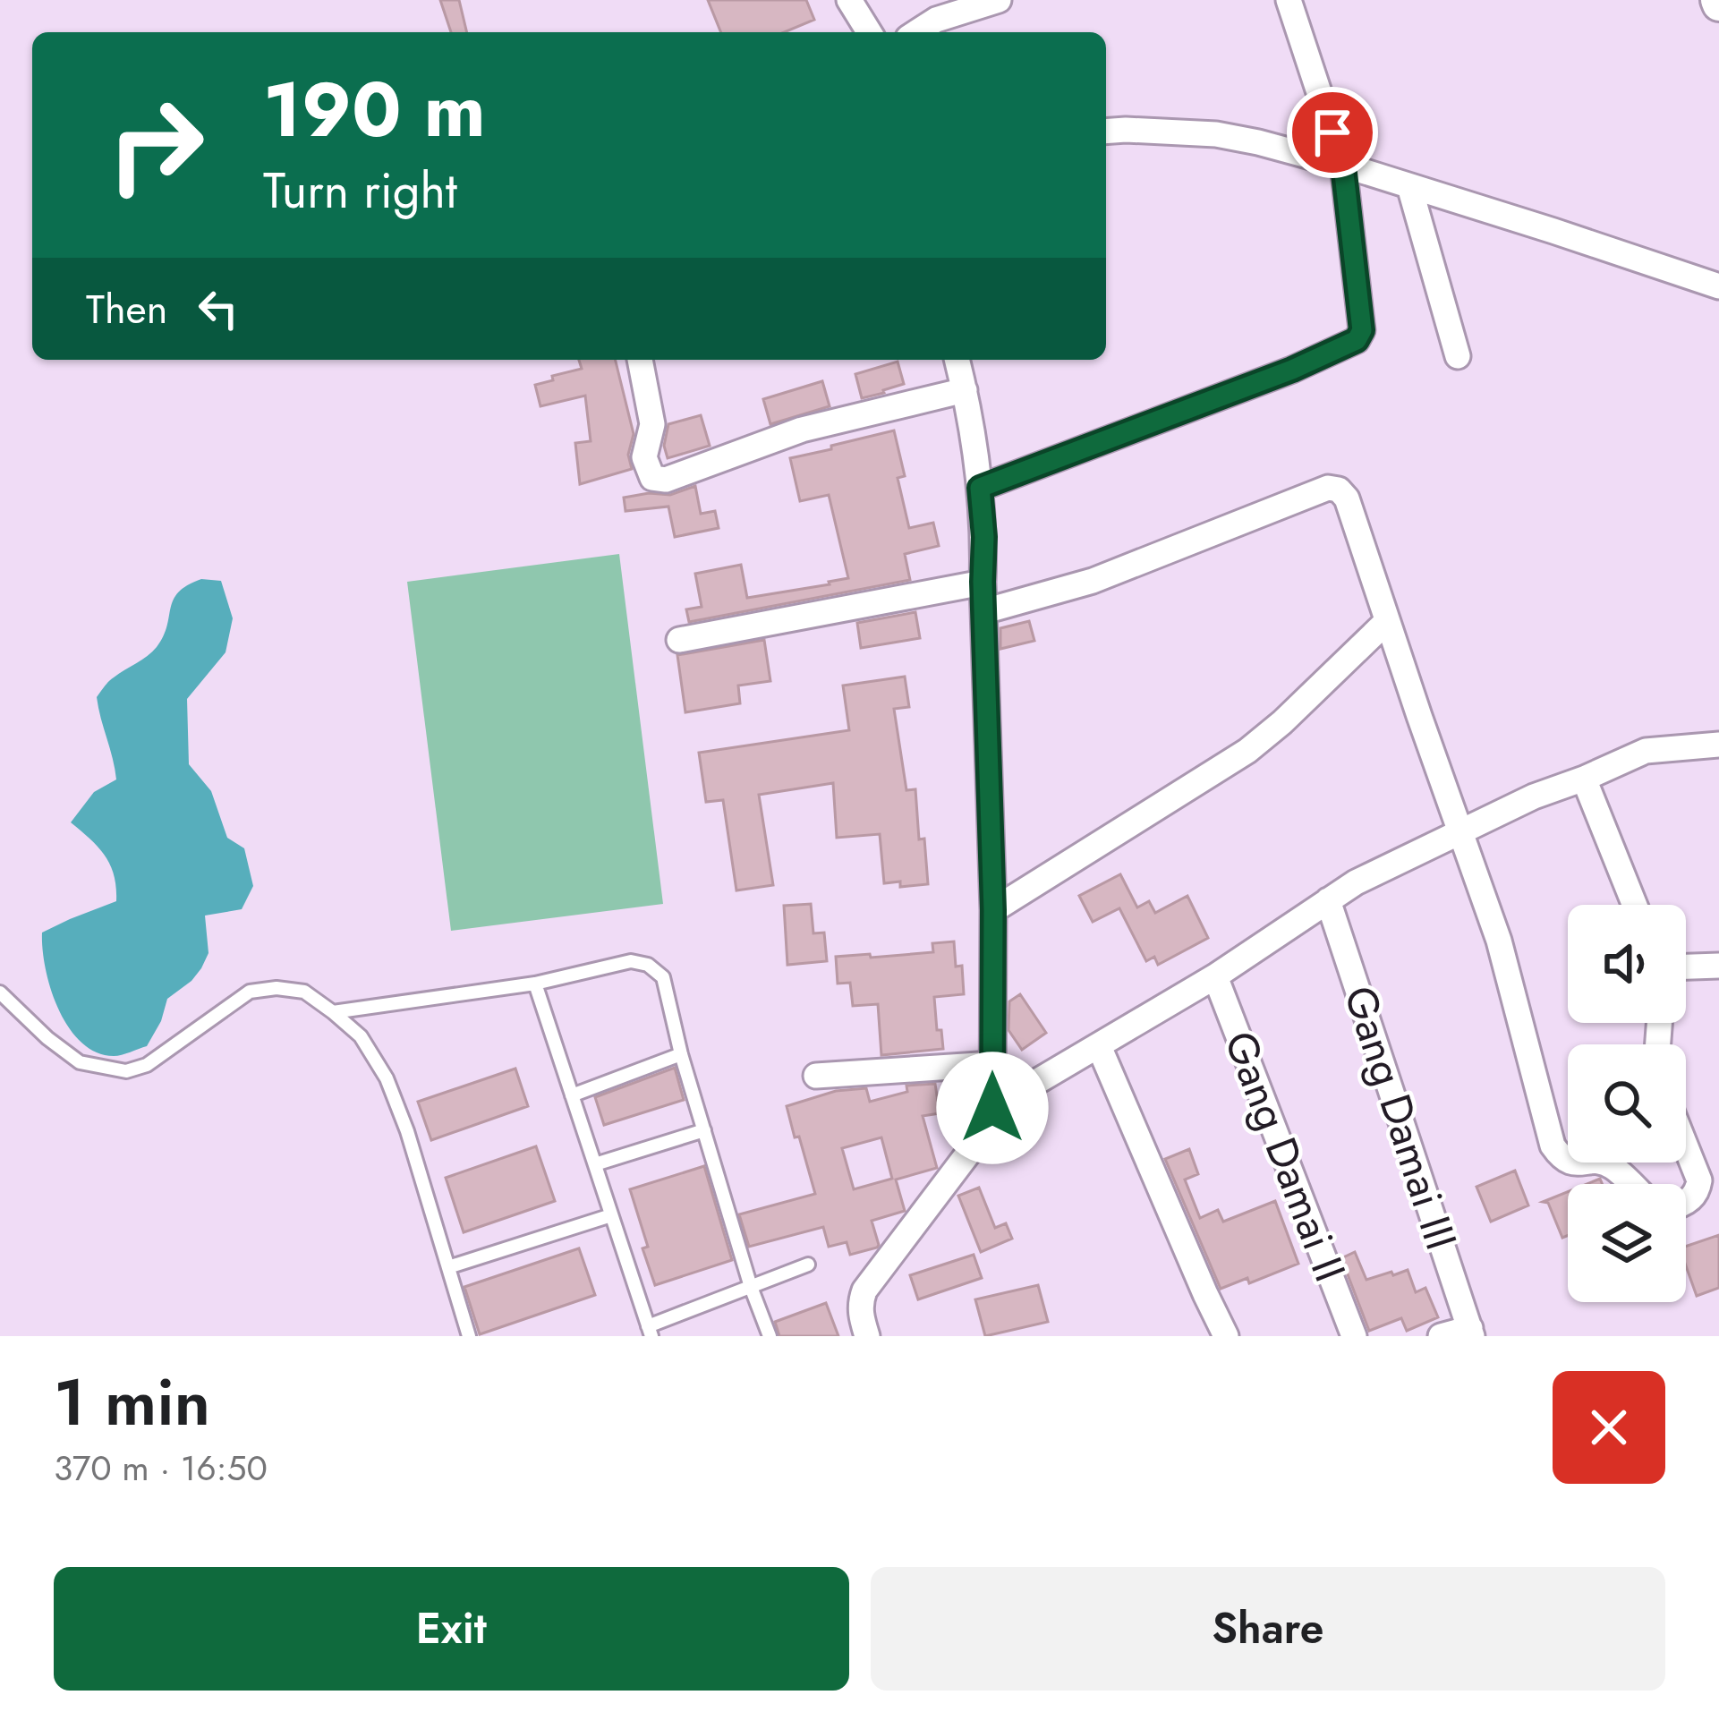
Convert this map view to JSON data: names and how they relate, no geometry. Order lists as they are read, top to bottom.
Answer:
{
  "streets": {
    "street": ["Gang Damai III", "Gang Damai II"]
  },
  "page": {
    "turn": ["190 m", "Turn right"],
    "then": "Then",
    "heading": ["1 min", "370 m · 16:50"],
    "buttons": ["Exit", "Share"]
  }
}
